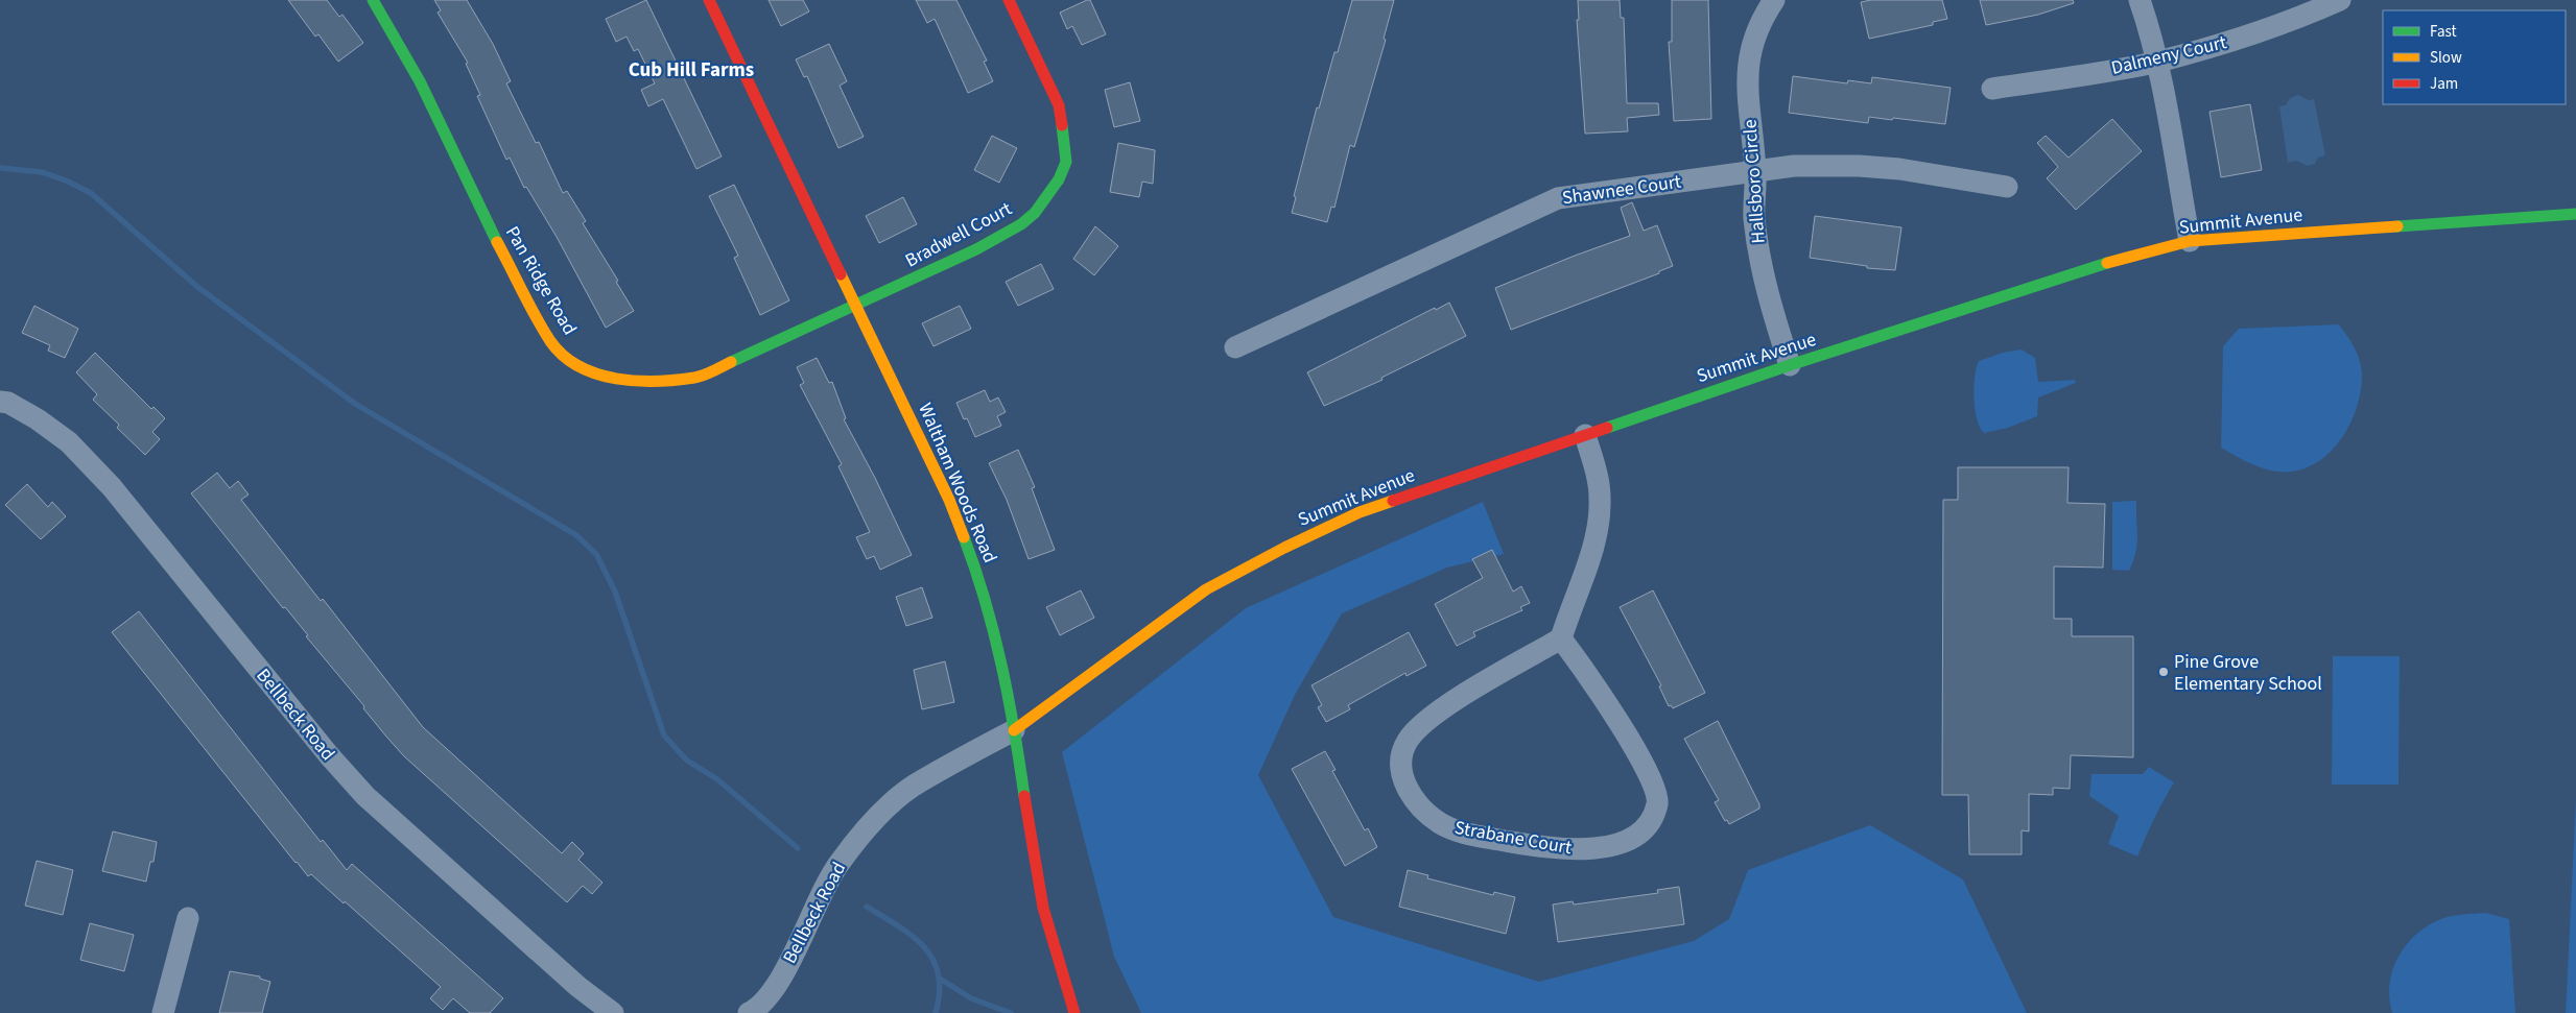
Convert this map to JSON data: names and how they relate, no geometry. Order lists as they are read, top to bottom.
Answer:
{
  "streets": {
    "street": [
      "Dalmeny Court",
      "Hallsboro Circle",
      "Shawnee Court",
      "Summit Avenue",
      "Bradwell Court",
      "Pan Ridge Road",
      "Waltham Woods Road",
      "Bellbeck Road",
      "Strabane Court"
    ]
  },
  "crossings": [
    ["Hallsboro Circle", "Shawnee Court"],
    ["Hallsboro Circle", "Summit Avenue"],
    ["Summit Avenue", "Waltham Woods Road"],
    ["Summit Avenue", "Bellbeck Road"],
    ["Bradwell Court", "Pan Ridge Road"],
    ["Bradwell Court", "Waltham Woods Road"],
    ["Pan Ridge Road", "Waltham Woods Road"],
    ["Waltham Woods Road", "Bellbeck Road"]
  ],
  "districts": ["Cub Hill Farms"],
  "places": ["Pine Grove Elementary School"],
  "legend": ["Fast", "Slow", "Jam"]
}
